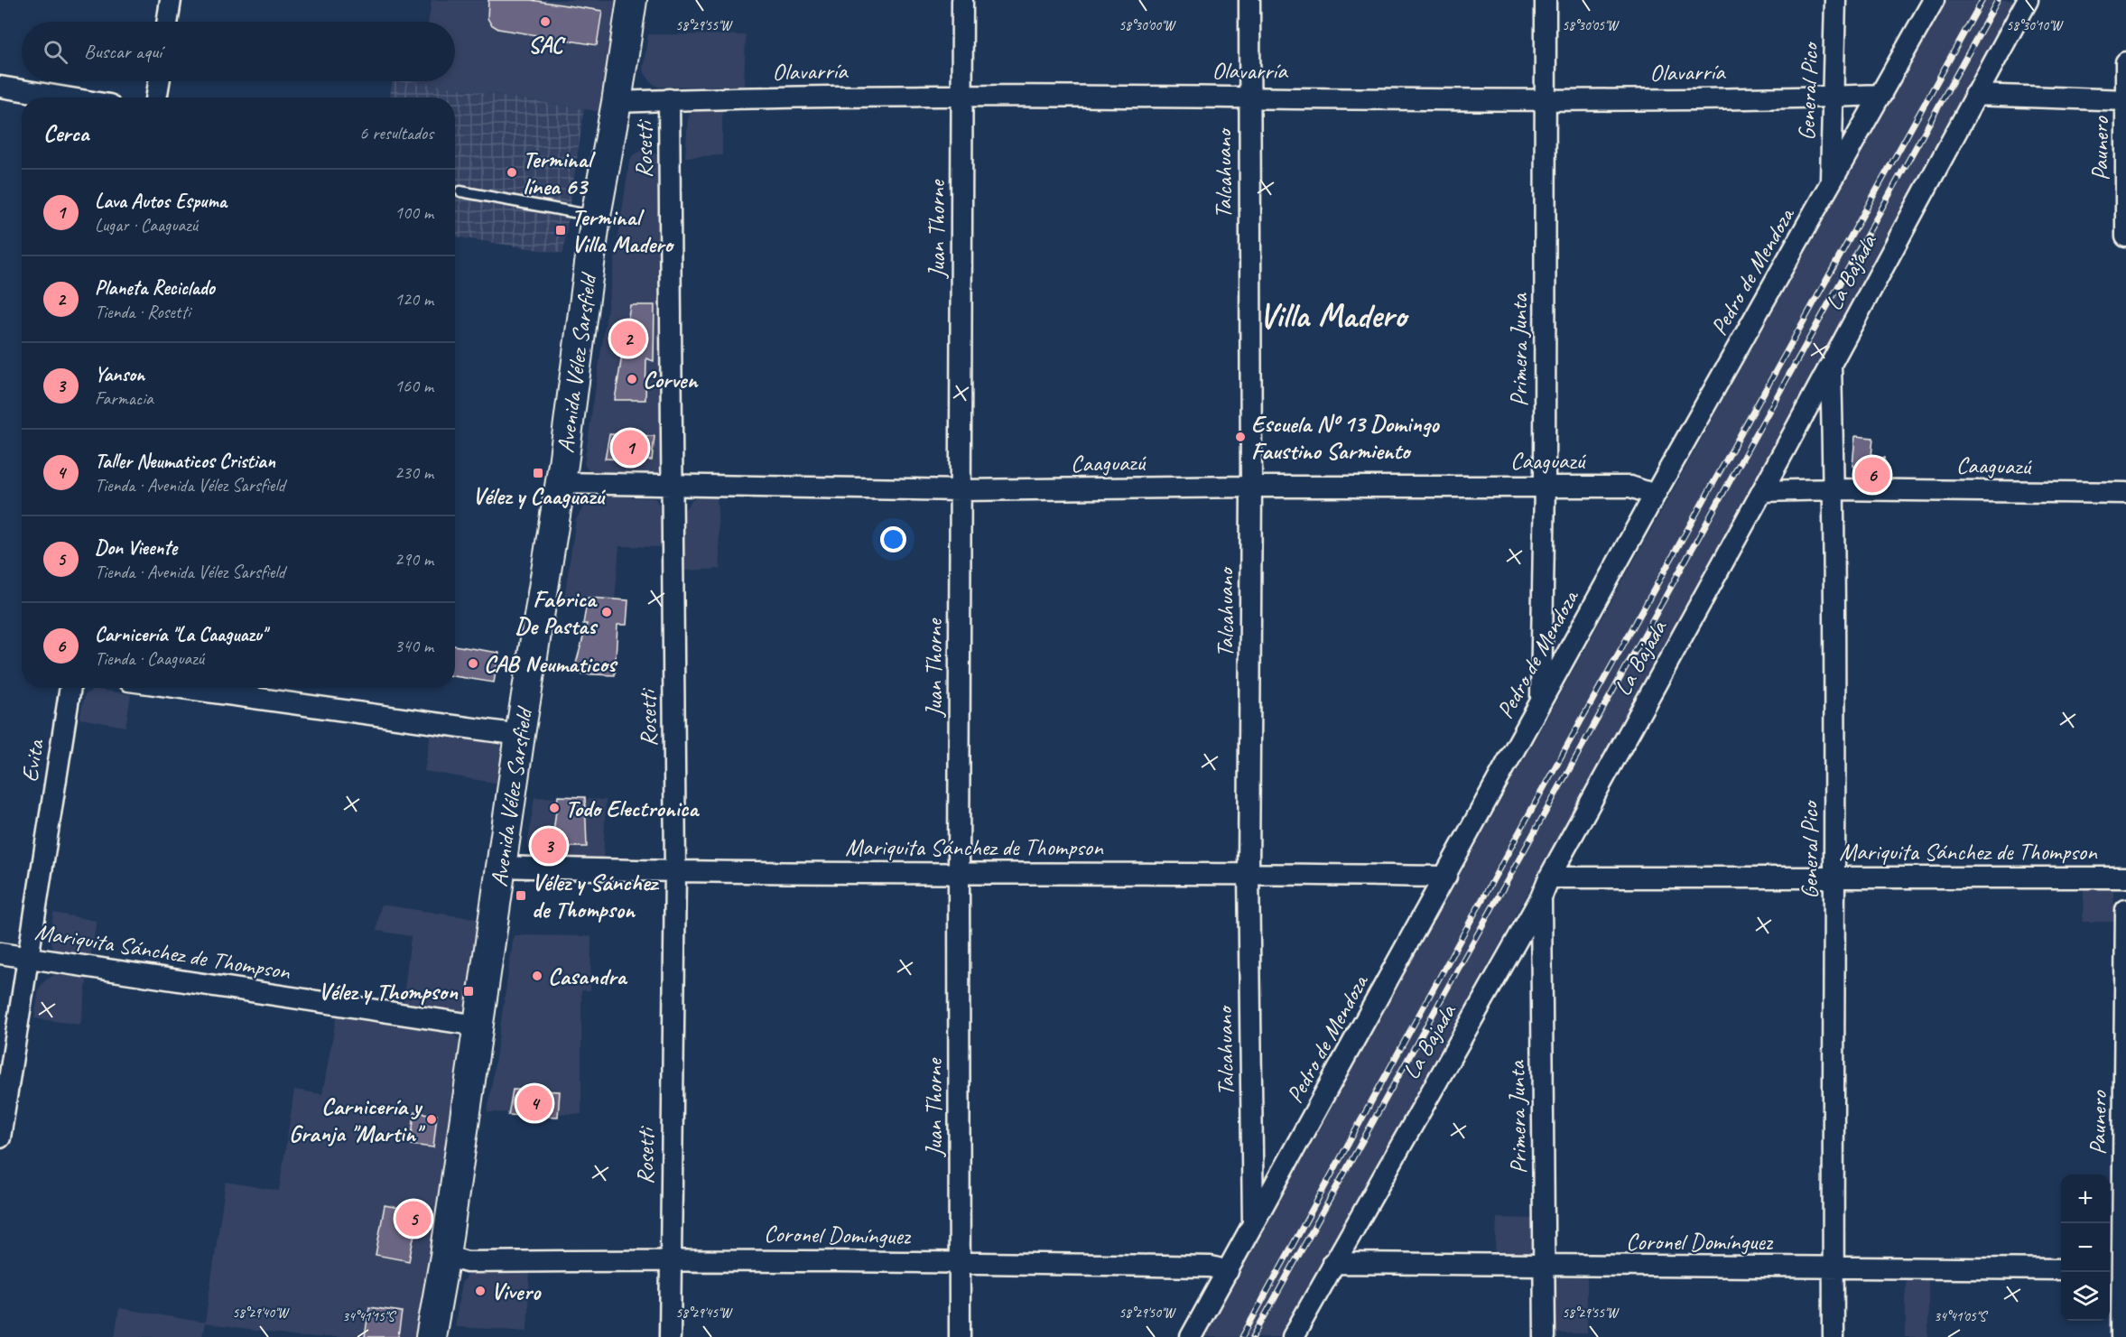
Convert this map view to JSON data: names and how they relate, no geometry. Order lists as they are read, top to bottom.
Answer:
{
  "streets": {
    "main road": ["Avenida Vélez Sarsfield"],
    "street": [
      "Olavarría",
      "General Pico",
      "Paunero",
      "Rosetti",
      "Talcahuano",
      "Juan Thorne",
      "Pedro de Mendoza",
      "La Bajada",
      "Primera Junta",
      "Caaguazú",
      "Evita",
      "Mariquita Sánchez de Thompson",
      "Coronel Domínguez"
    ]
  },
  "crossings": [
    ["Olavarría", "General Pico"],
    ["Olavarría", "Rosetti"],
    ["Olavarría", "Talcahuano"],
    ["Olavarría", "Juan Thorne"],
    ["Olavarría", "Pedro de Mendoza"],
    ["Olavarría", "Primera Junta"],
    ["Olavarría", "Avenida Vélez Sarsfield"],
    ["General Pico", "Pedro de Mendoza"],
    ["General Pico", "La Bajada"],
    ["General Pico", "Caaguazú"],
    ["General Pico", "Mariquita Sánchez de Thompson"],
    ["General Pico", "Coronel Domínguez"],
    ["Rosetti", "Caaguazú"],
    ["Rosetti", "Mariquita Sánchez de Thompson"],
    ["Rosetti", "Coronel Domínguez"],
    ["Talcahuano", "Pedro de Mendoza"],
    ["Talcahuano", "Caaguazú"],
    ["Talcahuano", "Mariquita Sánchez de Thompson"],
    ["Juan Thorne", "Caaguazú"],
    ["Juan Thorne", "Mariquita Sánchez de Thompson"],
    ["Juan Thorne", "Coronel Domínguez"],
    ["Pedro de Mendoza", "Primera Junta"],
    ["Pedro de Mendoza", "Caaguazú"],
    ["Pedro de Mendoza", "Mariquita Sánchez de Thompson"],
    ["Pedro de Mendoza", "Coronel Domínguez"],
    ["La Bajada", "Primera Junta"],
    ["La Bajada", "Caaguazú"],
    ["La Bajada", "Mariquita Sánchez de Thompson"],
    ["La Bajada", "Coronel Domínguez"],
    ["Primera Junta", "Caaguazú"],
    ["Primera Junta", "Coronel Domínguez"],
    ["Avenida Vélez Sarsfield", "Caaguazú"],
    ["Avenida Vélez Sarsfield", "Mariquita Sánchez de Thompson"],
    ["Avenida Vélez Sarsfield", "Coronel Domínguez"],
    ["Evita", "Mariquita Sánchez de Thompson"]
  ],
  "districts": ["Villa Madero"],
  "places": {
    "other": [
      "SAC",
      "Terminal línea 63",
      "Corven",
      "Escuela Nº 13 Domingo Faustino Sarmiento",
      "Fabrica De Pastas",
      "CAB Neumaticos",
      "Todo Electronica",
      "Casandra",
      "Carnicería y Granja \"Martin\"",
      "Vivero"
    ],
    "transit": [
      "Terminal Villa Madero",
      "Vélez y Caaguazú",
      "Vélez y Sánchez de Thompson",
      "Vélez y Thompson"
    ]
  },
  "page": {
    "search": "Buscar aquí",
    "heading": ["Cerca", "6 resultados"],
    "list": [
      {
        "mark": "1",
        "name": "Lava Autos Espuma",
        "note": "Lugar · Caaguazú",
        "value": "100 m"
      },
      {
        "mark": "2",
        "name": "Planeta Reciclado",
        "note": "Tienda · Rosetti",
        "value": "120 m"
      },
      {
        "mark": "3",
        "name": "Yanson",
        "note": "Farmacia",
        "value": "160 m"
      },
      {
        "mark": "4",
        "name": "Taller Neumaticos Cristian",
        "note": "Tienda · Avenida Vélez Sarsfield",
        "value": "230 m"
      },
      {
        "mark": "5",
        "name": "Don Vieente",
        "note": "Tienda · Avenida Vélez Sarsfield",
        "value": "290 m"
      },
      {
        "mark": "6",
        "name": "Carnicería \"La Caaguazu\"",
        "note": "Tienda · Caaguazú",
        "value": "340 m"
      }
    ],
    "pins": [
      "2",
      "1",
      "6",
      "3",
      "4",
      "5"
    ],
    "map_buttons": ["+", "−"]
  },
  "coordinates": [
    "58°30'00\"W",
    "58°30'05\"W",
    "58°29'55\"W",
    "58°30'10\"W",
    "58°29'40\"W",
    "58°29'45\"W",
    "58°29'50\"W",
    "34°41'15\"S",
    "34°41'05\"S"
  ]
}
